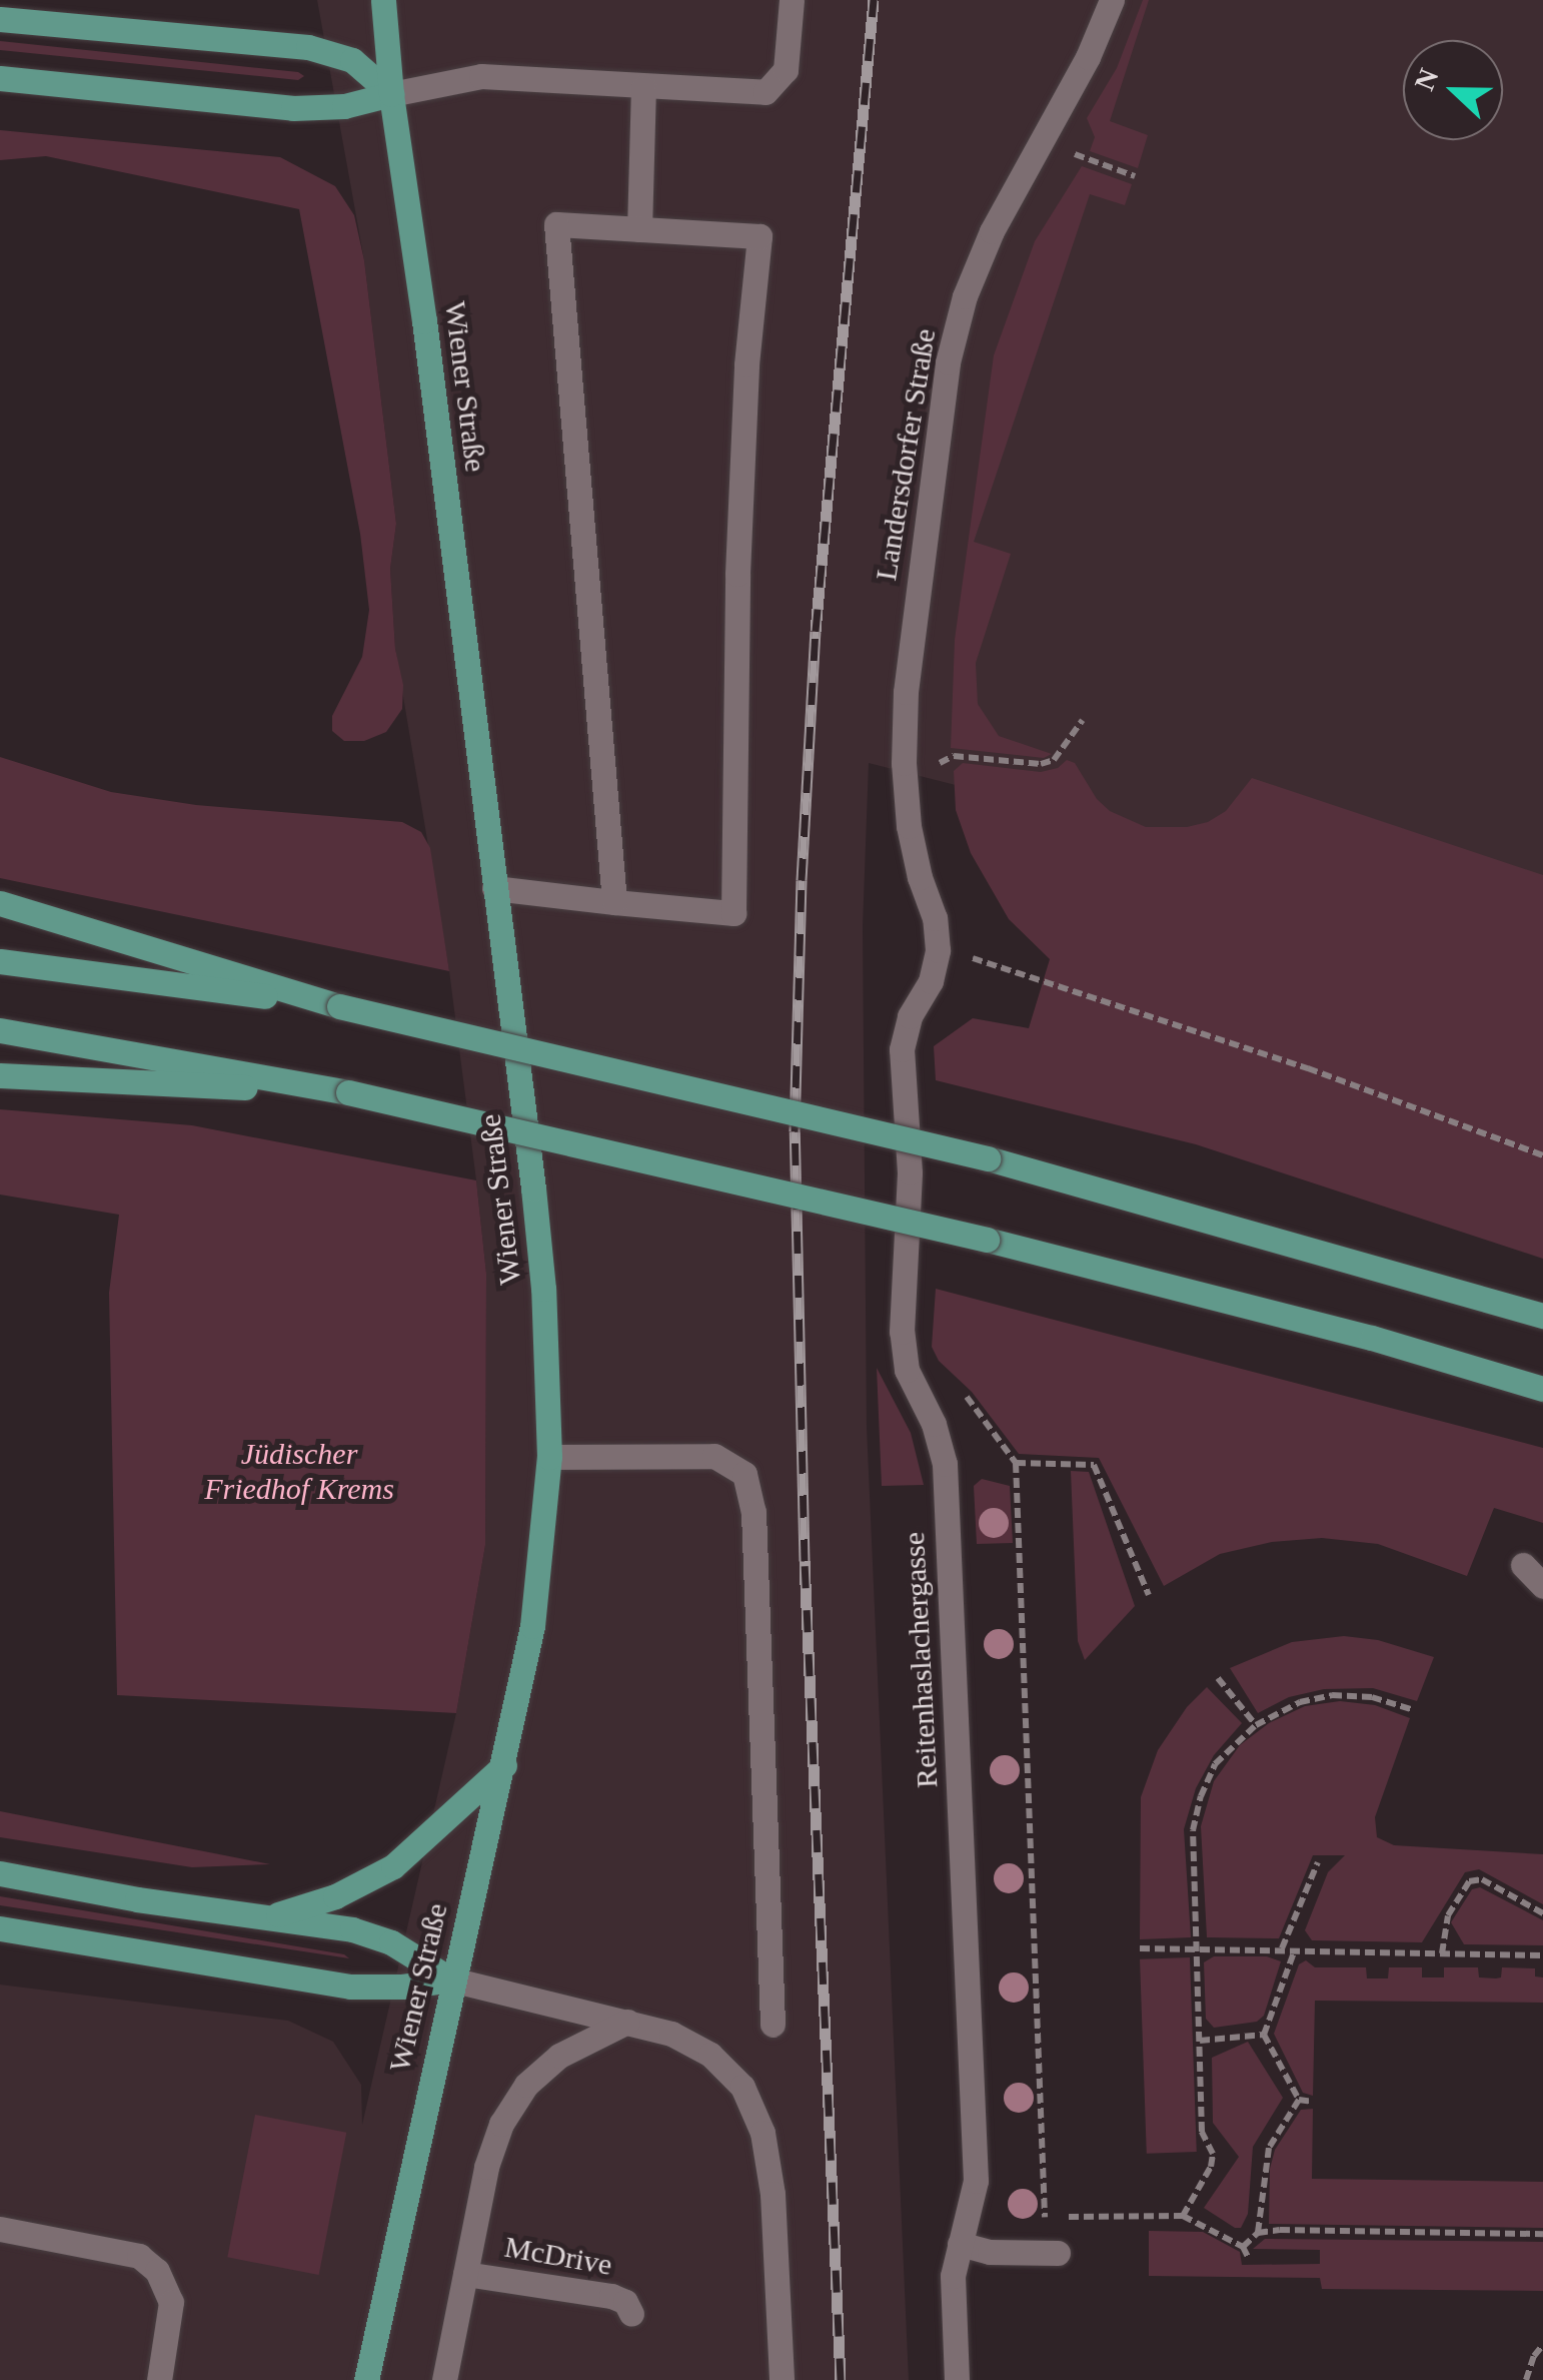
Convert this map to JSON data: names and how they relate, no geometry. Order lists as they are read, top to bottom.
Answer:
{
  "streets": {
    "main road": ["Wiener Straße"],
    "street": ["Landersdorfer Straße", "Reitenhaslachergasse", "McDrive"]
  },
  "crossings": [
    ["Landersdorfer Straße", "Reitenhaslachergasse"]
  ],
  "parks": ["Jüdischer Friedhof Krems"],
  "north": "left"
}
